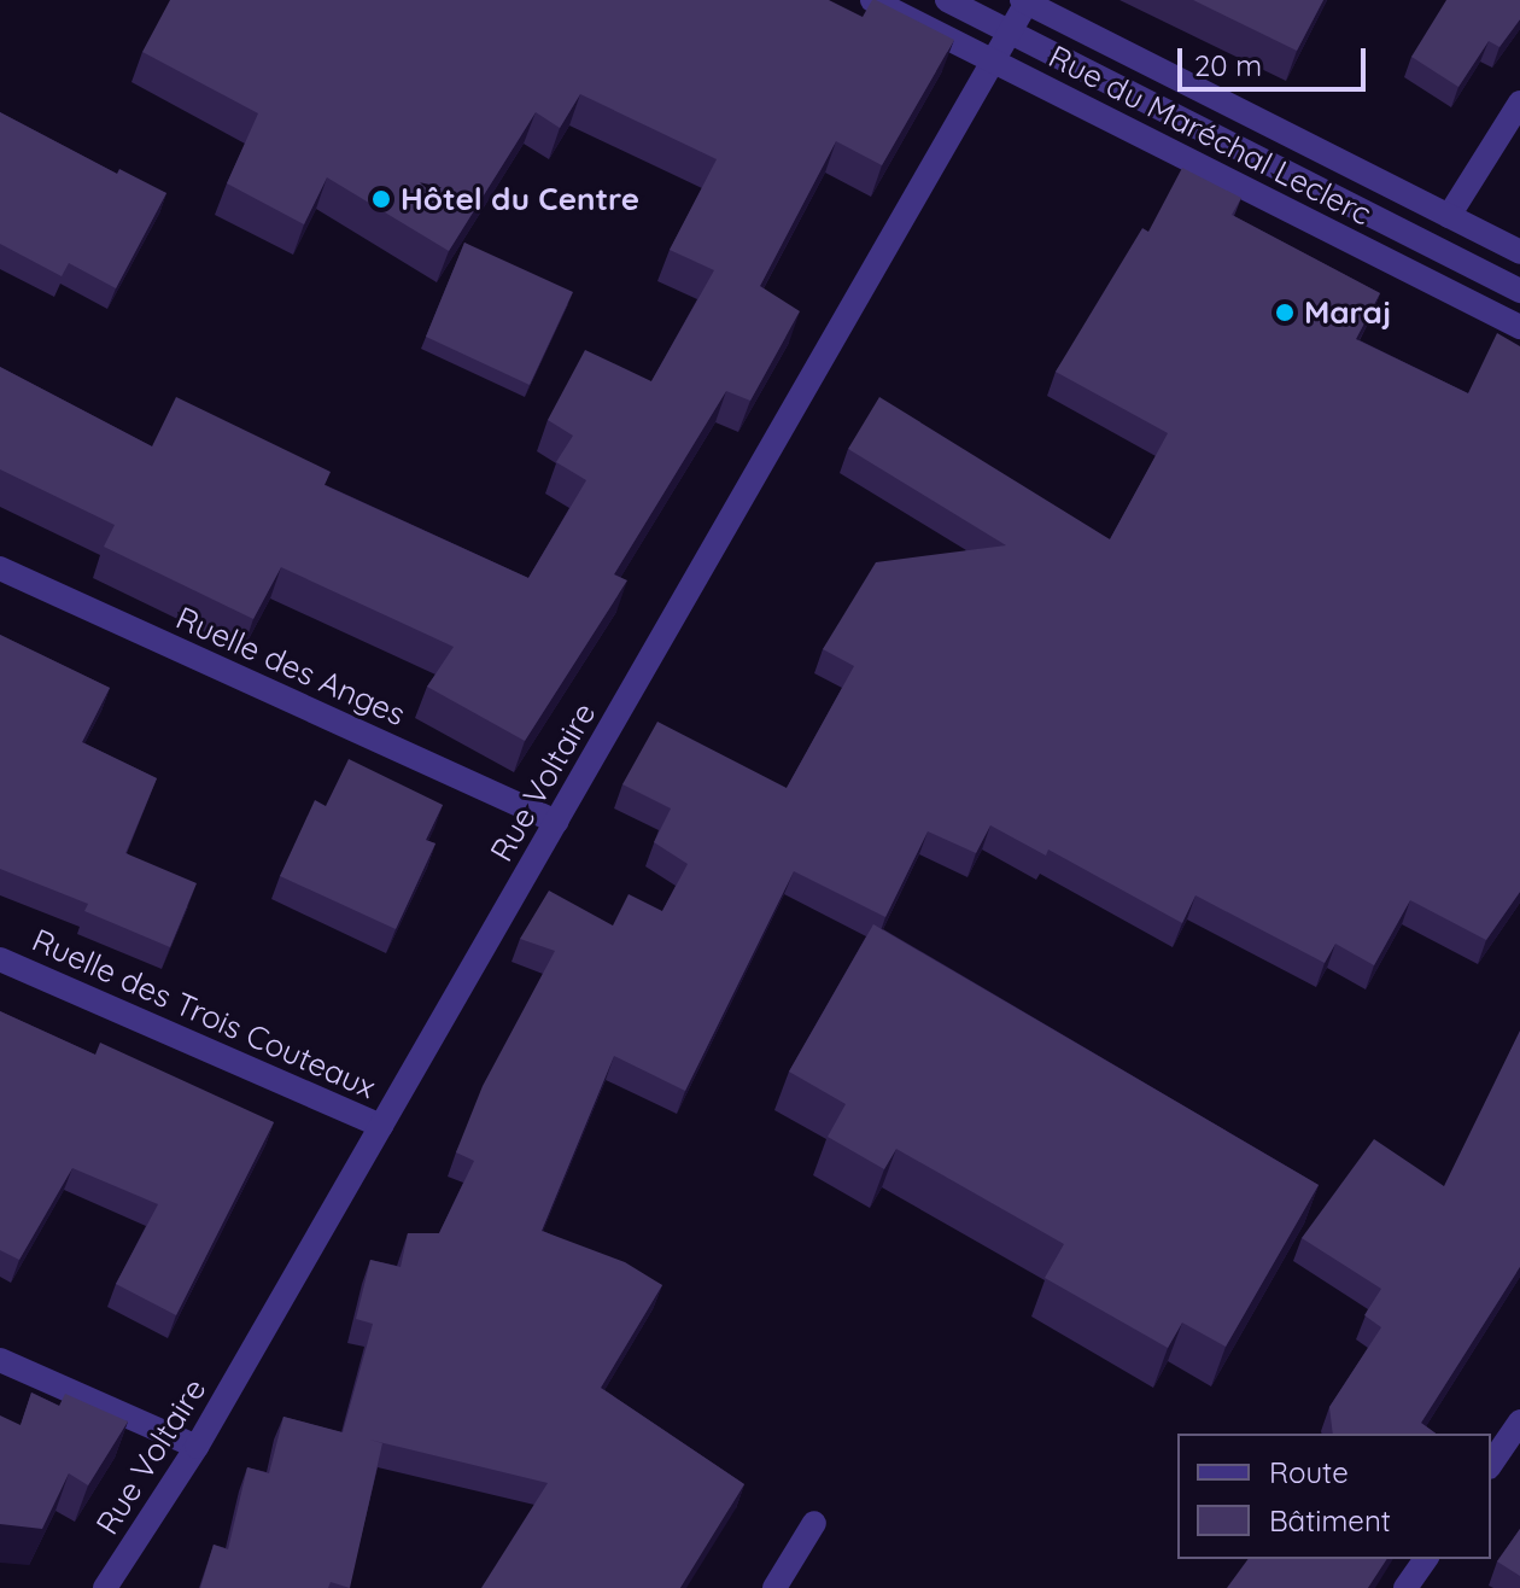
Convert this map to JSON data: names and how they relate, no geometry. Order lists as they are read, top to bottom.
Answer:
{
  "streets": {
    "street": [
      "Rue du Maréchal Leclerc",
      "Ruelle des Anges",
      "Rue Voltaire",
      "Ruelle des Trois Couteaux"
    ]
  },
  "crossings": [
    ["Rue du Maréchal Leclerc", "Rue Voltaire"],
    ["Ruelle des Anges", "Rue Voltaire"],
    ["Rue Voltaire", "Ruelle des Trois Couteaux"]
  ],
  "places": ["Hôtel du Centre", "Maraj"],
  "legend": ["Route", "Bâtiment"],
  "scale_bar": "20 m"
}
